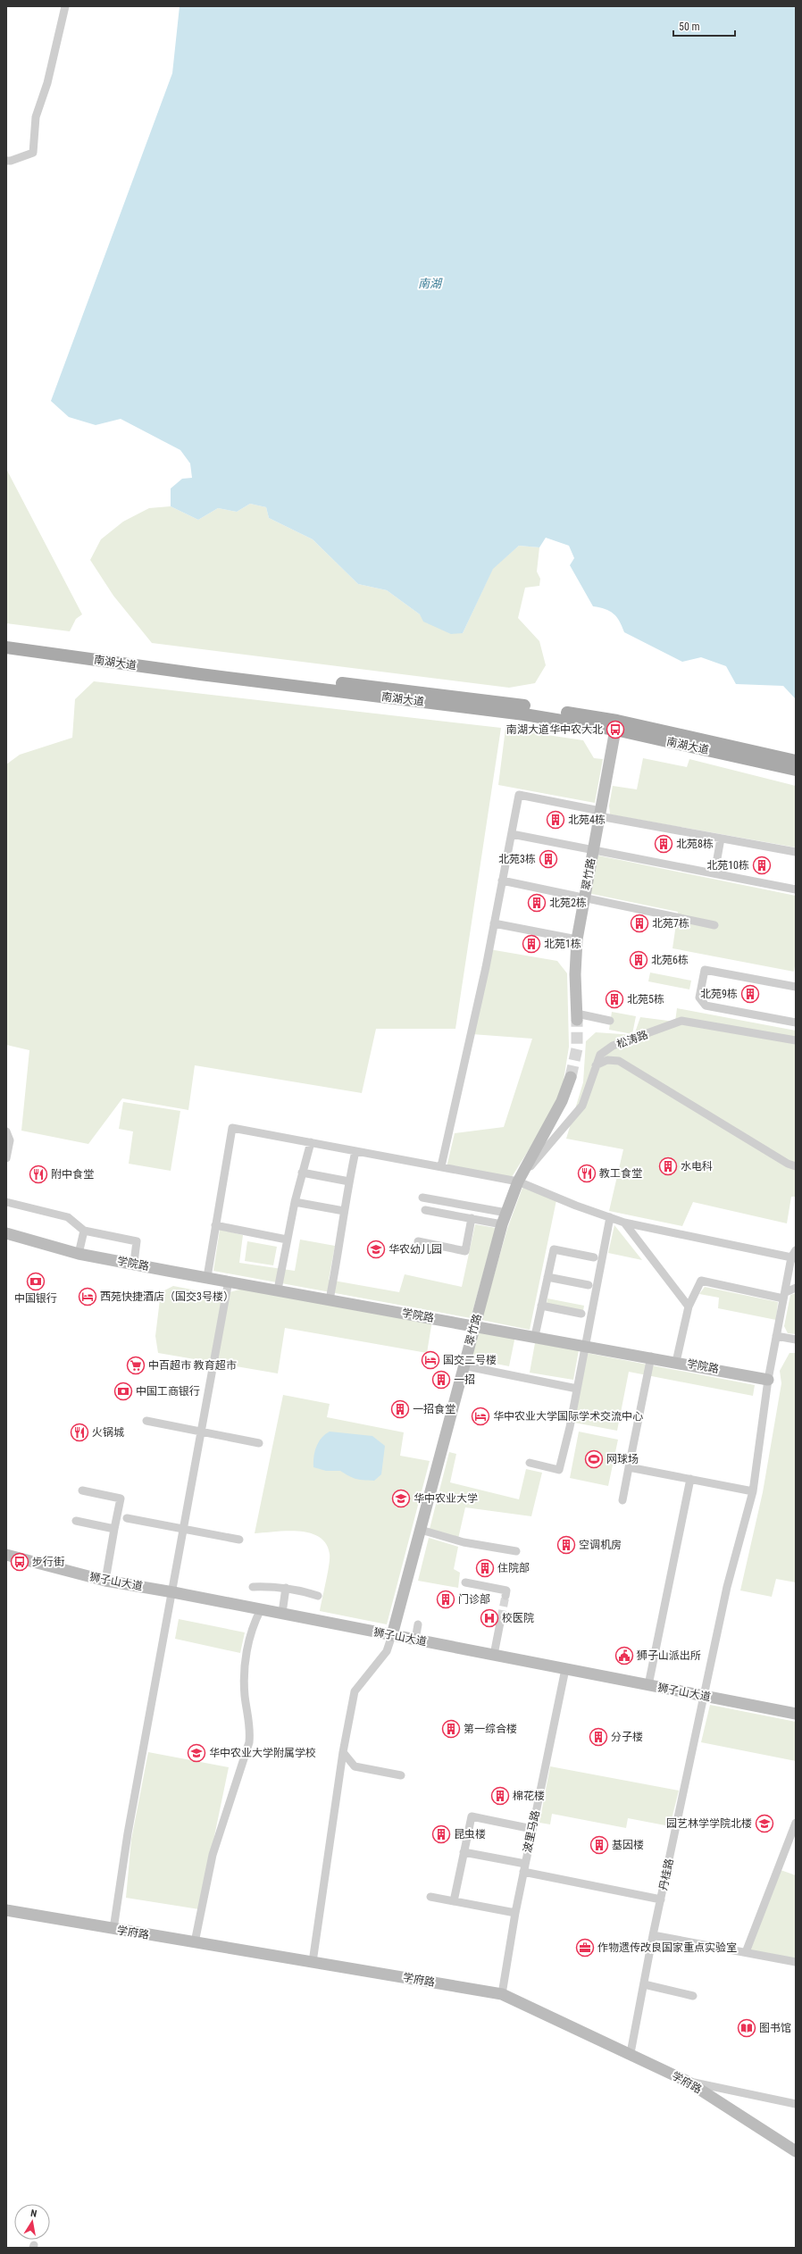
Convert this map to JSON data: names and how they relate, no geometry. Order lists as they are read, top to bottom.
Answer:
{
  "streets": {
    "main road": ["南湖大道"],
    "street": [
      "翠竹路",
      "松涛路",
      "学院路",
      "狮子山大道",
      "波里马路",
      "丹桂路",
      "学府路"
    ]
  },
  "crossings": [
    ["南湖大道", "翠竹路"],
    ["翠竹路", "松涛路"],
    ["翠竹路", "学院路"],
    ["翠竹路", "狮子山大道"],
    ["学院路", "丹桂路"],
    ["狮子山大道", "波里马路"],
    ["狮子山大道", "丹桂路"],
    ["波里马路", "学府路"],
    ["丹桂路", "学府路"]
  ],
  "water": ["南湖"],
  "places": {
    "bus stop": ["南湖大道华中农大北", "步行街"],
    "building": [
      "北苑4栋",
      "北苑8栋",
      "北苑3栋",
      "北苑10栋",
      "北苑2栋",
      "北苑7栋",
      "北苑1栋",
      "北苑6栋",
      "北苑9栋",
      "北苑5栋",
      "水电科",
      "一招",
      "一招食堂",
      "空调机房",
      "住院部",
      "门诊部",
      "第一综合楼",
      "分子楼",
      "棉花楼",
      "昆虫楼",
      "基因楼"
    ],
    "restaurant": ["教工食堂", "附中食堂", "火锅城"],
    "school or university": [
      "华农幼儿园",
      "华中农业大学",
      "华中农业大学附属学校",
      "园艺林学学院北楼"
    ],
    "bank": ["中国银行", "中国工商银行"],
    "hotel": ["西苑快捷酒店（国交3号楼）", "国交二号楼", "华中农业大学国际学术交流中心"],
    "supermarket": ["中百超市 教育超市"],
    "sports": ["网球场"],
    "hospital": ["校医院"],
    "public building": ["狮子山派出所"],
    "office": ["作物遗传改良国家重点实验室"],
    "library": ["图书馆"]
  },
  "scale_bar": "50 m",
  "north": "top"
}
